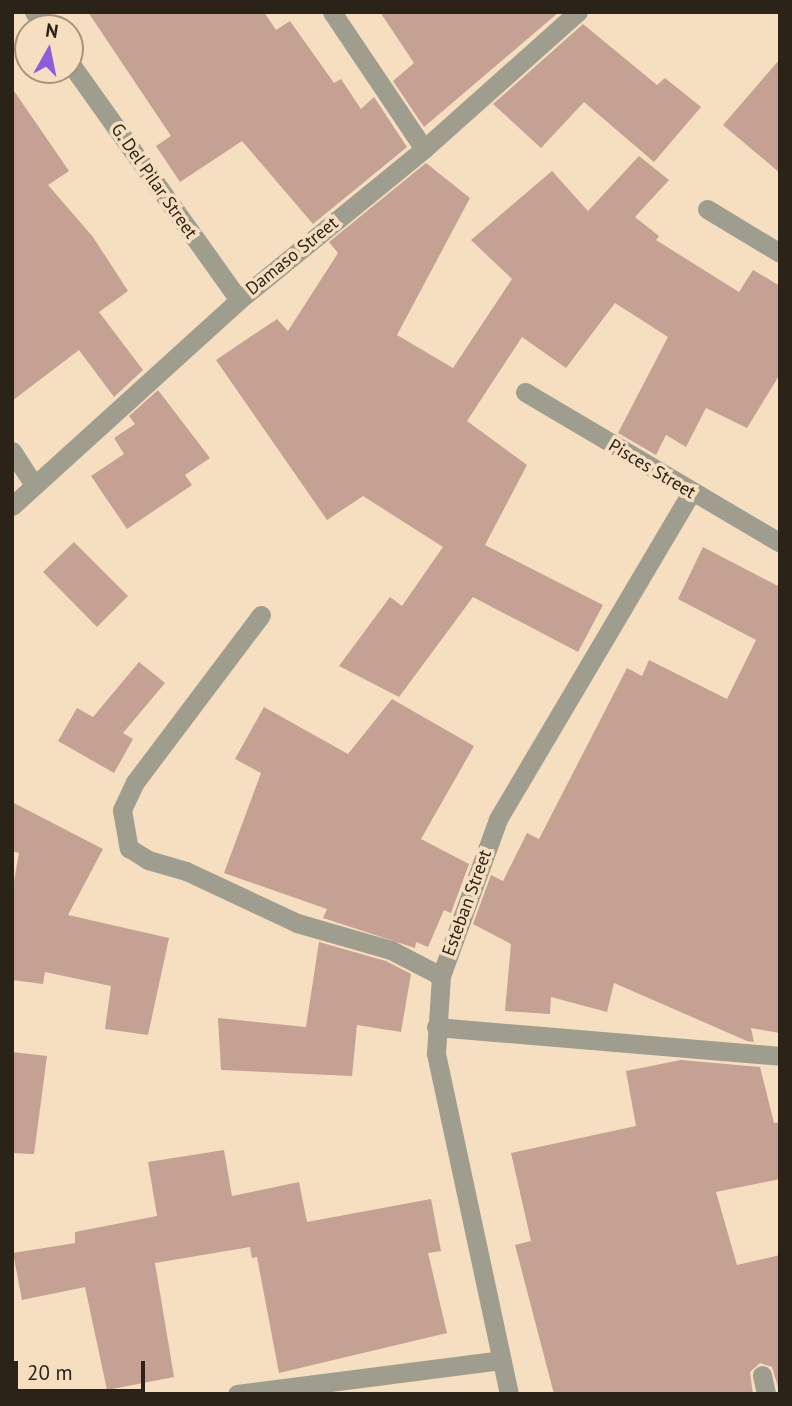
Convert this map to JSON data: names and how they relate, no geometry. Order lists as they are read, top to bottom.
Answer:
{
  "streets": {
    "street": [
      "G. Del Pilar Street",
      "Damaso Street",
      "Pisces Street",
      "Esteban Street"
    ]
  },
  "crossings": [
    ["G. Del Pilar Street", "Damaso Street"],
    ["Pisces Street", "Esteban Street"]
  ],
  "scale_bar": "20 m",
  "north": "top"
}
